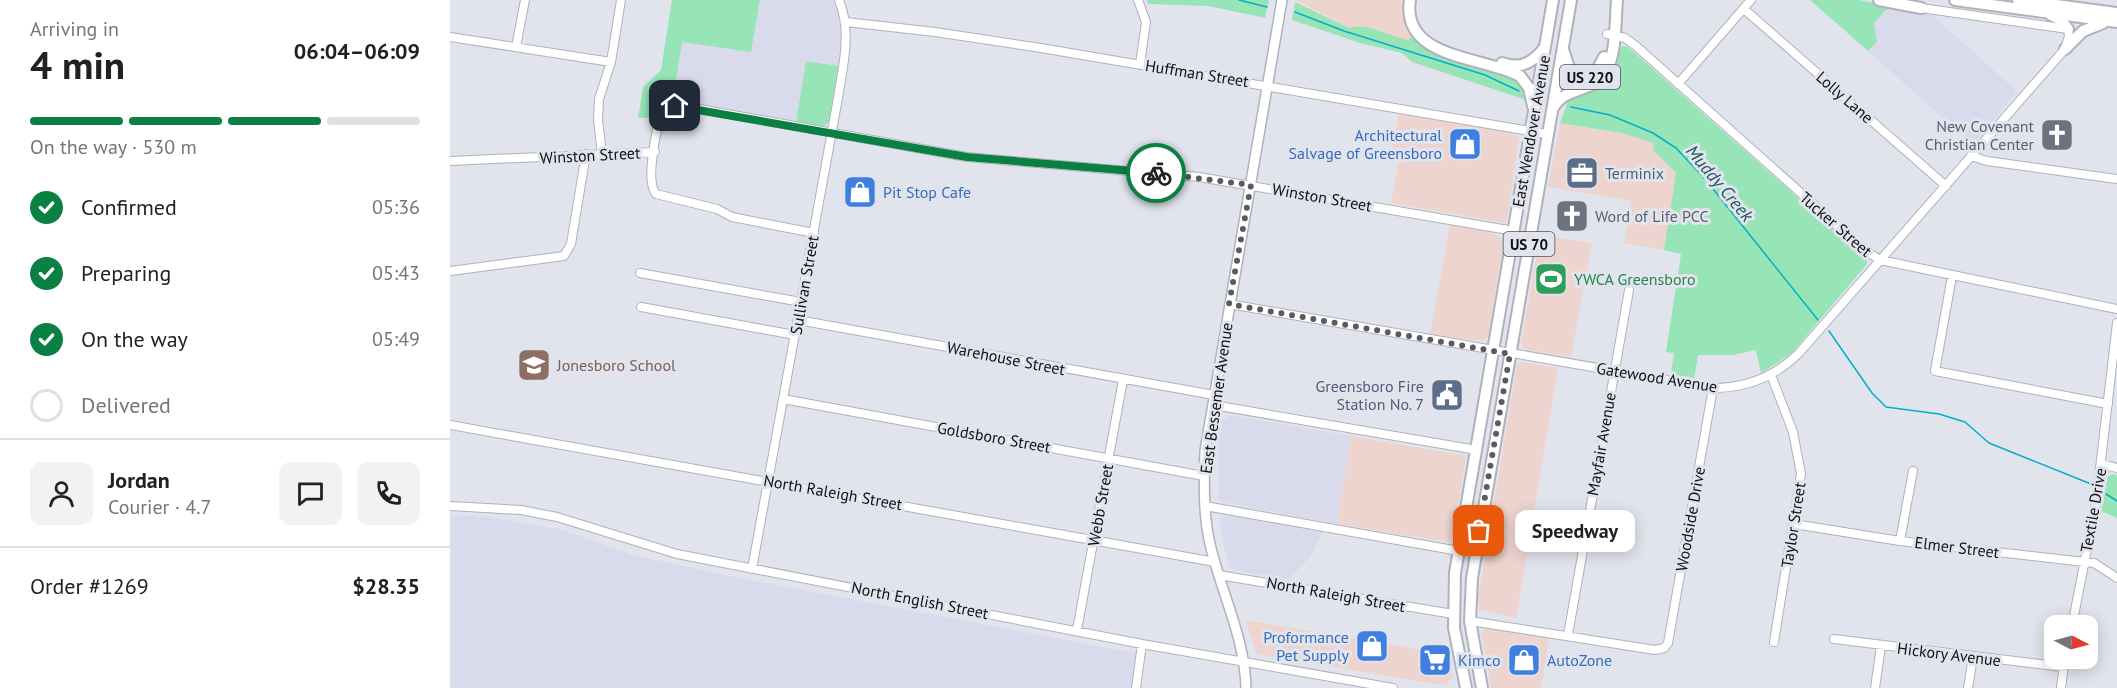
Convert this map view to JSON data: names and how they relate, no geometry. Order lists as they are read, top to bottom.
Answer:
{
  "streets": {
    "highway": ["US 220", "East Wendover Avenue", "US 70"],
    "main road": ["East Bessemer Avenue"],
    "street": [
      "Huffman Street",
      "Lolly Lane",
      "Winston Street",
      "Tucker Street",
      "Sullivan Street",
      "Warehouse Street",
      "Gatewood Avenue",
      "Goldsboro Street",
      "Mayfair Avenue",
      "North Raleigh Street",
      "Webb Street",
      "Textile Drive",
      "Woodside Drive",
      "Taylor Street",
      "Elmer Street",
      "North English Street",
      "Hickory Avenue"
    ]
  },
  "crossings": [
    ["Huffman Street", "East Wendover Avenue"],
    ["Huffman Street", "Sullivan Street"],
    ["Huffman Street", "East Bessemer Avenue"],
    ["US 220", "East Wendover Avenue"],
    ["US 220", "Tucker Street"],
    ["Lolly Lane", "Gatewood Avenue"],
    ["East Wendover Avenue", "Winston Street"],
    ["East Wendover Avenue", "Warehouse Street"],
    ["East Wendover Avenue", "Gatewood Avenue"],
    ["East Wendover Avenue", "North Raleigh Street"],
    ["Winston Street", "Sullivan Street"],
    ["Winston Street", "East Bessemer Avenue"],
    ["Tucker Street", "Gatewood Avenue"],
    ["Sullivan Street", "Warehouse Street"],
    ["Sullivan Street", "Goldsboro Street"],
    ["Sullivan Street", "North Raleigh Street"],
    ["Sullivan Street", "North English Street"],
    ["Warehouse Street", "East Bessemer Avenue"],
    ["Warehouse Street", "Webb Street"],
    ["Gatewood Avenue", "East Bessemer Avenue"],
    ["Gatewood Avenue", "Mayfair Avenue"],
    ["Gatewood Avenue", "Woodside Drive"],
    ["Gatewood Avenue", "Taylor Street"],
    ["East Bessemer Avenue", "Goldsboro Street"],
    ["East Bessemer Avenue", "North Raleigh Street"],
    ["East Bessemer Avenue", "North English Street"],
    ["Goldsboro Street", "Webb Street"],
    ["Mayfair Avenue", "Woodside Drive"],
    ["North Raleigh Street", "Webb Street"],
    ["Webb Street", "North English Street"],
    ["Textile Drive", "Elmer Street"],
    ["Taylor Street", "Elmer Street"]
  ],
  "water": ["Muddy Creek"],
  "places": {
    "church": ["New Covenant Christian Center", "Word of Life PCC"],
    "shop": [
      "Architectural Salvage of Greensboro",
      "Pit Stop Cafe",
      "Proformance Pet Supply",
      "AutoZone"
    ],
    "office": ["Terminix"],
    "sports": ["YWCA Greensboro"],
    "school or university": ["Jonesboro School"],
    "public building": ["Greensboro Fire Station No. 7"],
    "other": ["Speedway"],
    "supermarket": ["Kimco"]
  },
  "north": "right",
  "page": {
    "heading": ["4 min", "Arriving in", "06:04–06:09"],
    "panel": [
      "Jordan",
      "Courier · 4.7",
      "Order #1269",
      "$28.35"
    ],
    "bar": "On the way · 530 m",
    "list": [
      ["Confirmed", "05:36"],
      ["Preparing", "05:43"],
      ["On the way", "05:49"],
      "Delivered"
    ],
    "bubble": "Speedway"
  }
}
